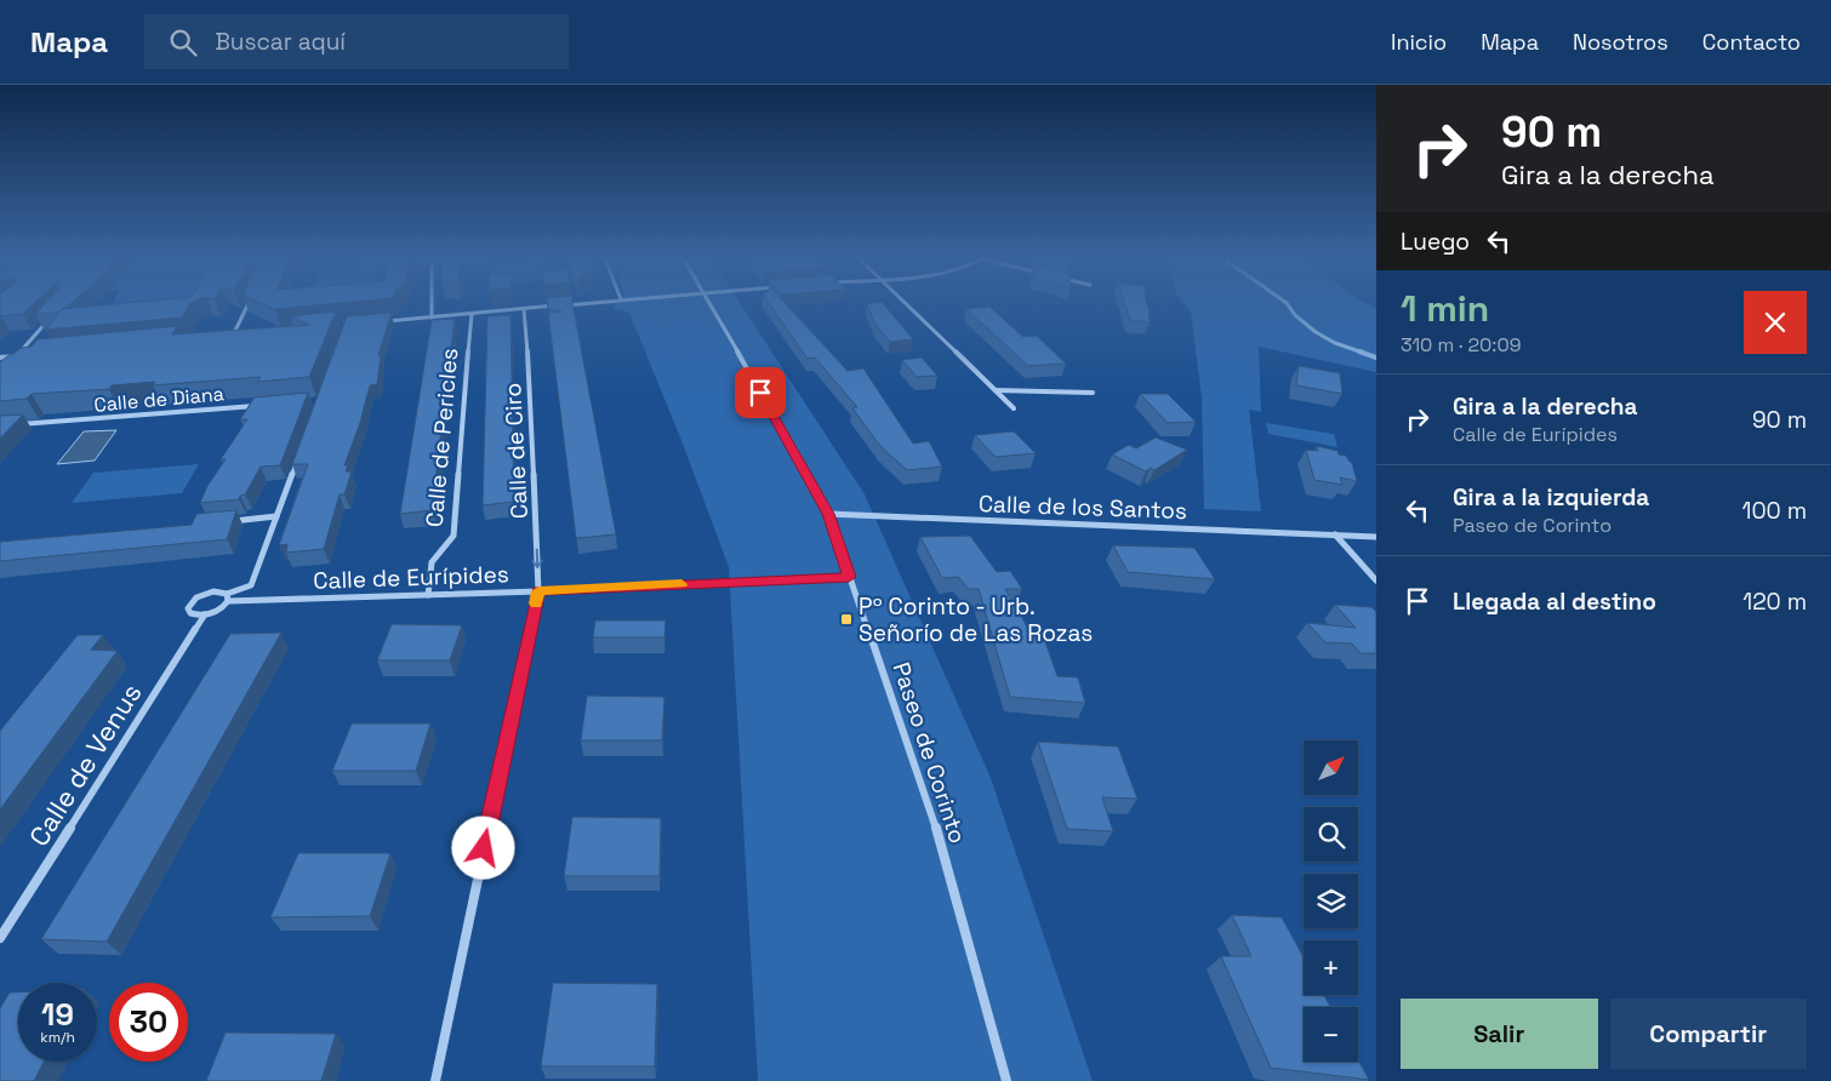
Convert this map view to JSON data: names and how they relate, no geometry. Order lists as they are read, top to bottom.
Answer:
{
  "streets": {
    "street": [
      "Calle de Diana",
      "Calle de Pericles",
      "Calle de Ciro",
      "Calle de los Santos",
      "Calle de Eurípides",
      "Paseo de Corinto",
      "Calle de Venus"
    ]
  },
  "crossings": [
    ["Calle de Pericles", "Calle de Eurípides"],
    ["Calle de Ciro", "Calle de Eurípides"],
    ["Calle de los Santos", "Paseo de Corinto"],
    ["Calle de Eurípides", "Paseo de Corinto"],
    ["Calle de Eurípides", "Calle de Venus"]
  ],
  "one_way": ["Calle de Ciro"],
  "places": {
    "transit": ["Pº Corinto - Urb. Señorío de Las Rozas"]
  },
  "north": "top right",
  "page": {
    "header": "Mapa",
    "search": "Buscar aquí",
    "nav": [
      "Inicio",
      "Mapa",
      "Nosotros",
      "Contacto"
    ],
    "turn": ["90 m", "Gira a la derecha"],
    "then": "Luego",
    "heading": ["1 min", "310 m · 20:09"],
    "list": [
      {
        "name": "Gira a la derecha",
        "note": "Calle de Eurípides",
        "value": "90 m"
      },
      {
        "name": "Gira a la izquierda",
        "note": "Paseo de Corinto",
        "value": "100 m"
      },
      {
        "name": "Llegada al destino",
        "value": "120 m"
      }
    ],
    "map_buttons": ["+", "−"],
    "speed": "19 km/h",
    "limit": "30",
    "buttons": ["Salir", "Compartir"]
  }
}
